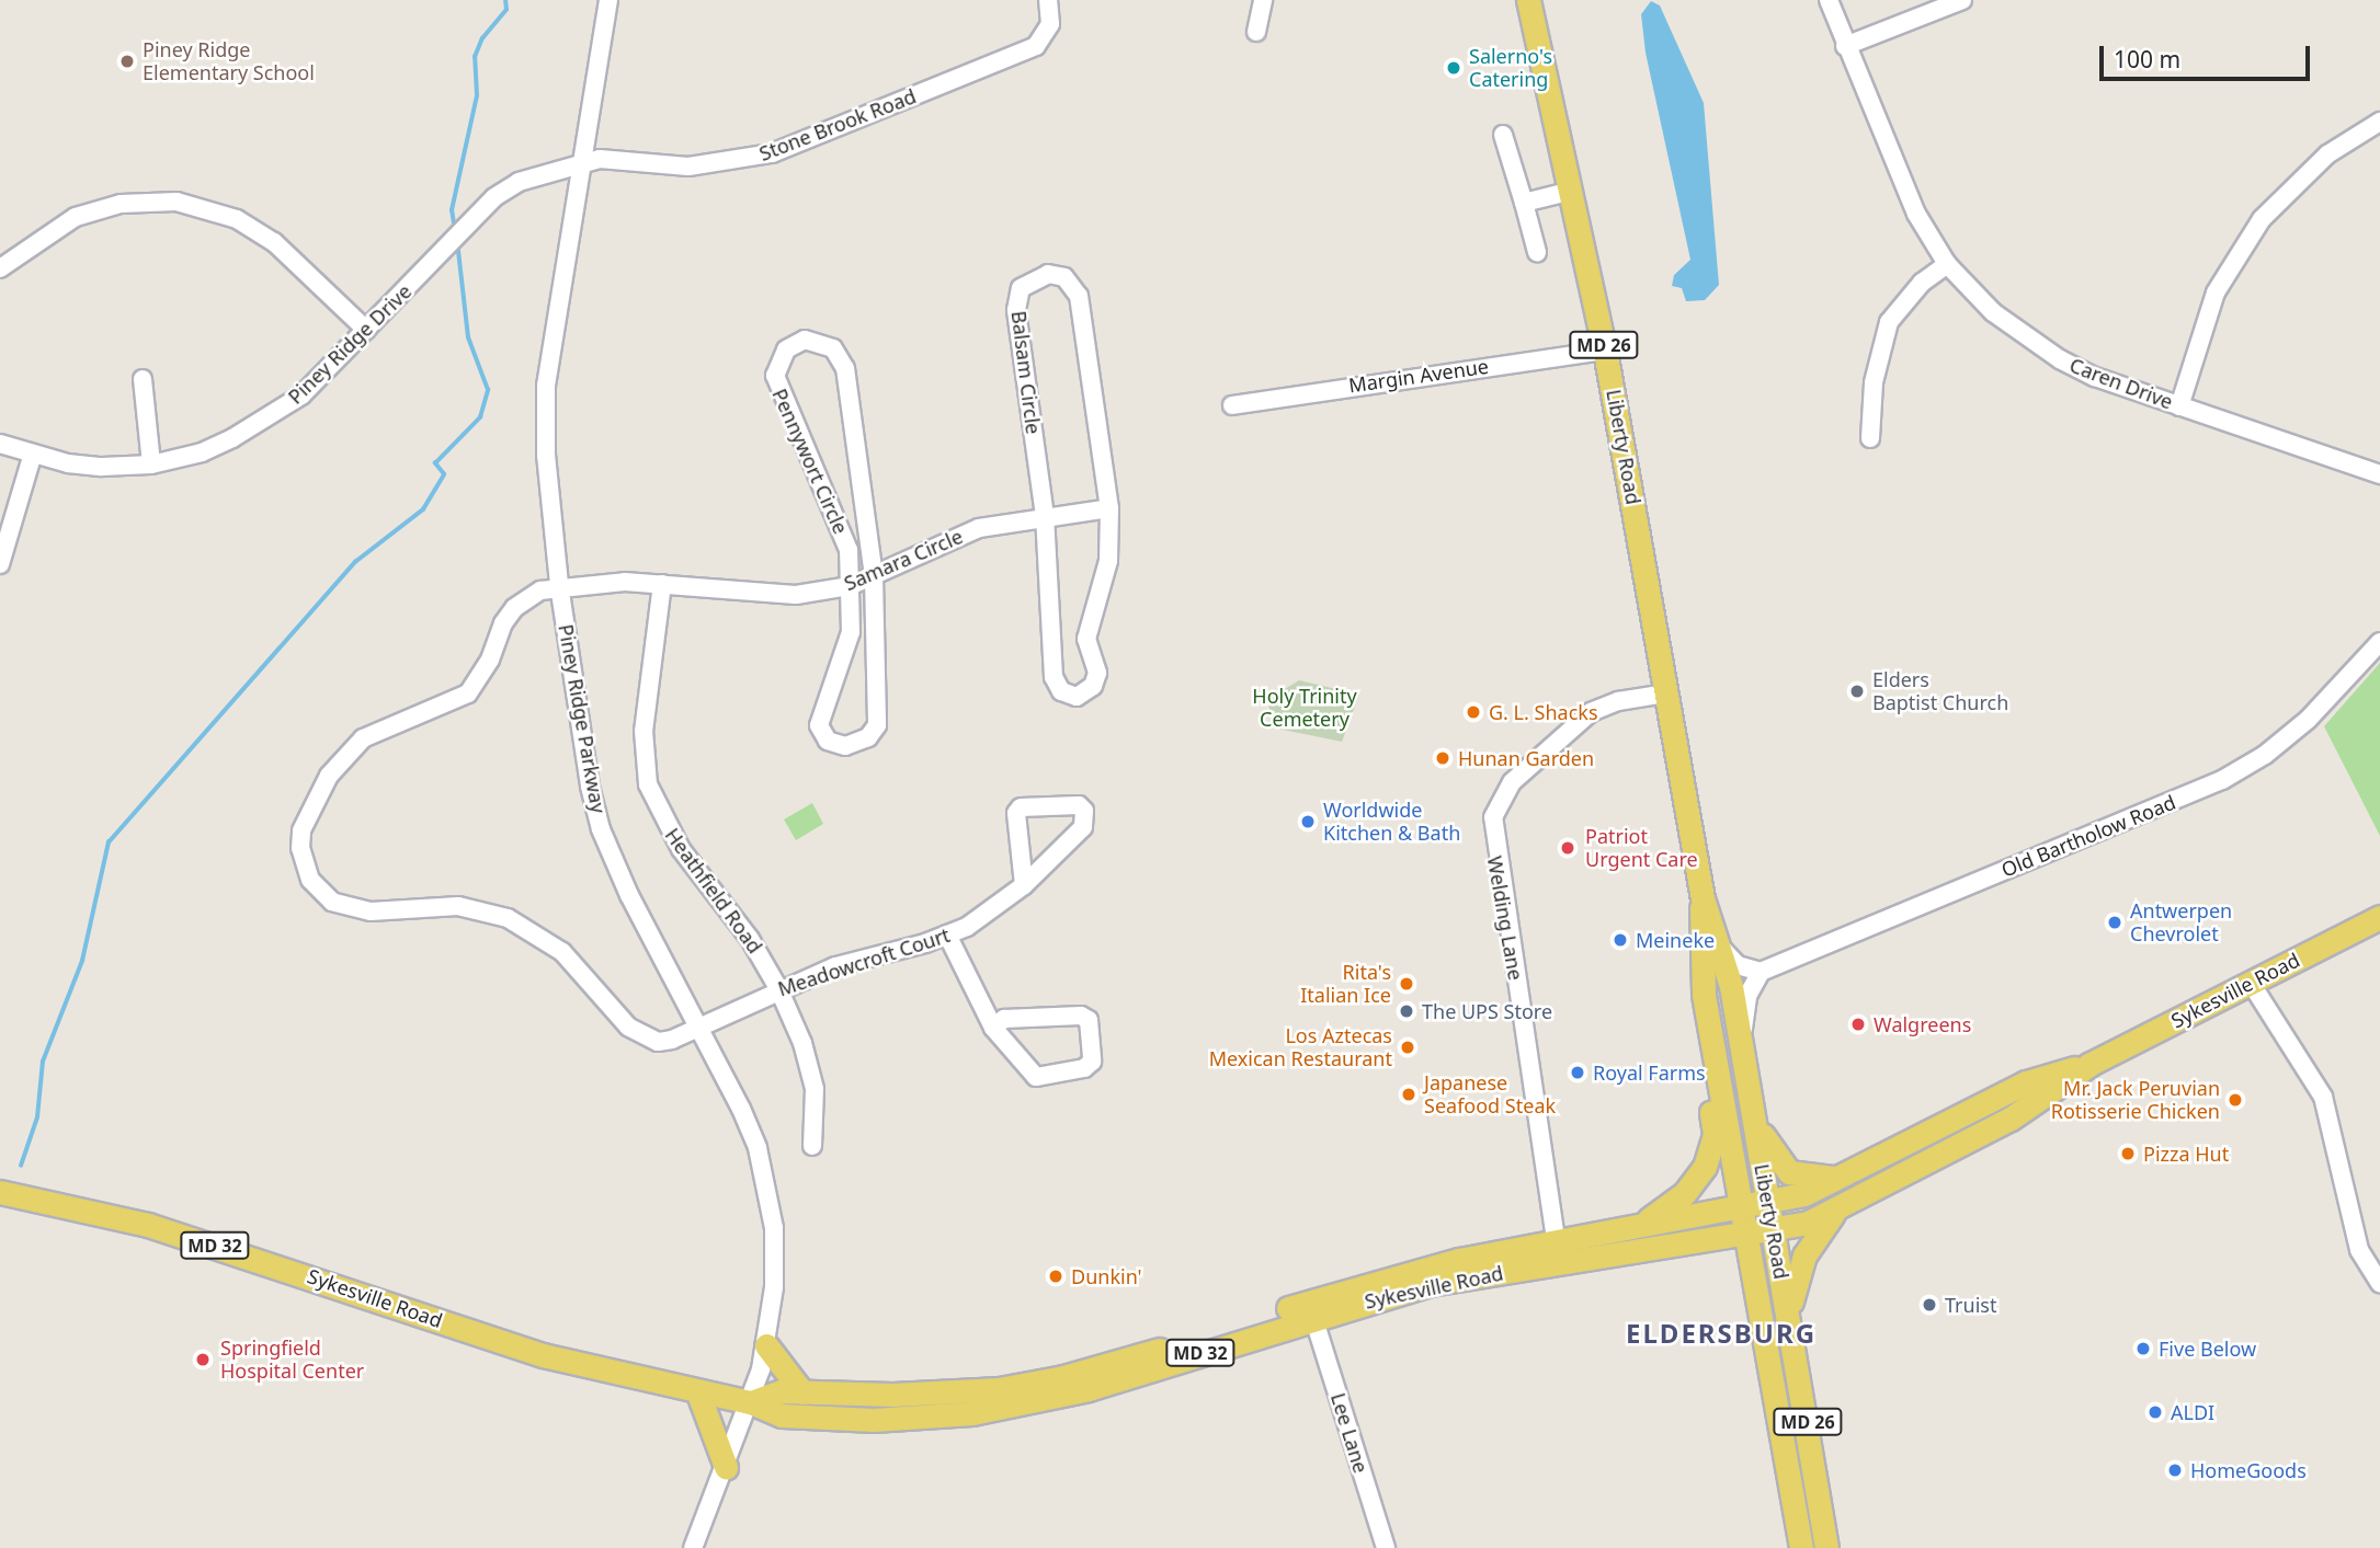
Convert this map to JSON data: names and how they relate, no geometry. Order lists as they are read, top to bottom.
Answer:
{
  "streets": {
    "main road": [
      "MD 26",
      "Liberty Road",
      "Sykesville Road",
      "MD 32"
    ],
    "street": [
      "Stone Brook Road",
      "Piney Ridge Drive",
      "Balsam Circle",
      "Margin Avenue",
      "Caren Drive",
      "Pennywort Circle",
      "Samara Circle",
      "Piney Ridge Parkway",
      "Old Bartholow Road",
      "Heathfield Road",
      "Welding Lane",
      "Meadowcroft Court",
      "Lee Lane"
    ]
  },
  "crossings": [
    ["Stone Brook Road", "Piney Ridge Drive"],
    ["Stone Brook Road", "Piney Ridge Parkway"],
    ["Piney Ridge Drive", "Piney Ridge Parkway"],
    ["Balsam Circle", "Samara Circle"],
    ["Margin Avenue", "Liberty Road"],
    ["Liberty Road", "Welding Lane"],
    ["Liberty Road", "Sykesville Road"],
    ["Pennywort Circle", "Samara Circle"],
    ["Samara Circle", "Piney Ridge Parkway"],
    ["Samara Circle", "Heathfield Road"],
    ["Samara Circle", "Meadowcroft Court"],
    ["Piney Ridge Parkway", "Meadowcroft Court"],
    ["Piney Ridge Parkway", "Sykesville Road"],
    ["Heathfield Road", "Meadowcroft Court"],
    ["Welding Lane", "Sykesville Road"],
    ["Sykesville Road", "Lee Lane"]
  ],
  "districts": ["ELDERSBURG"],
  "parks": ["Holy Trinity Cemetery"],
  "places": [
    "Piney Ridge Elementary School",
    "Salerno's Catering",
    "Elders Baptist Church",
    "G. L. Shacks",
    "Hunan Garden",
    "Worldwide Kitchen & Bath",
    "Patriot Urgent Care",
    "Antwerpen Chevrolet",
    "Meineke",
    "Rita's Italian Ice",
    "The UPS Store",
    "Walgreens",
    "Los Aztecas Mexican Restaurant",
    "Royal Farms",
    "Japanese Seafood Steak",
    "Mr. Jack Peruvian Rotisserie Chicken",
    "Pizza Hut",
    "Dunkin'",
    "Truist",
    "Five Below",
    "Springfield Hospital Center",
    "ALDI",
    "HomeGoods"
  ],
  "scale_bar": "100 m"
}
